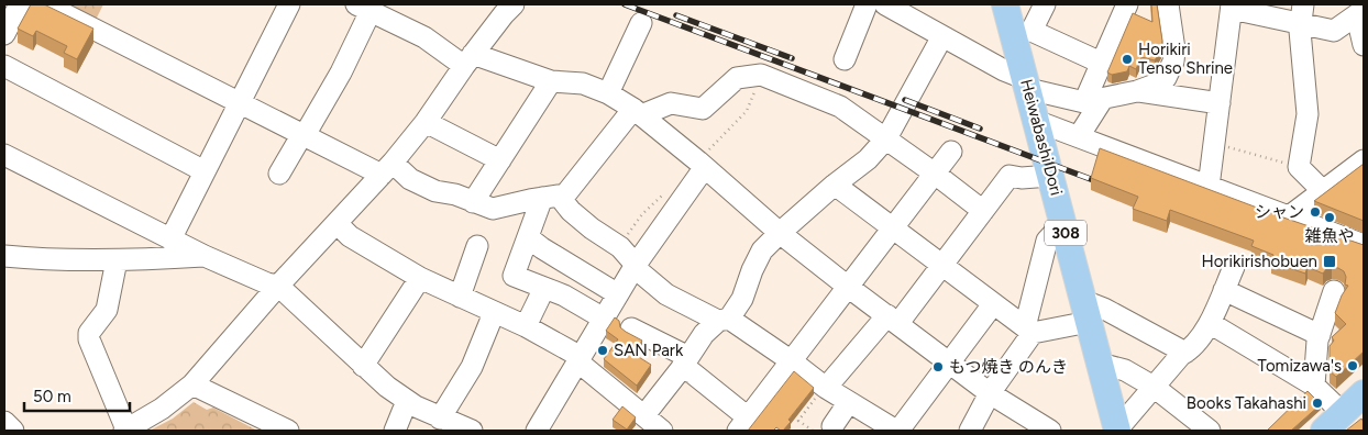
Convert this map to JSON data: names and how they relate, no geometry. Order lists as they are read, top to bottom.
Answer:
{
  "streets": {
    "main road": ["Heiwabashi Dori", "308"]
  },
  "places": {
    "other": [
      "Horikiri Tenso Shrine",
      "シャン",
      "雑魚や",
      "SAN Park",
      "Tomizawa's",
      "もつ焼き のんき",
      "Books Takahashi"
    ],
    "transit": ["Horikirishobuen"]
  },
  "scale_bar": "50 m"
}
